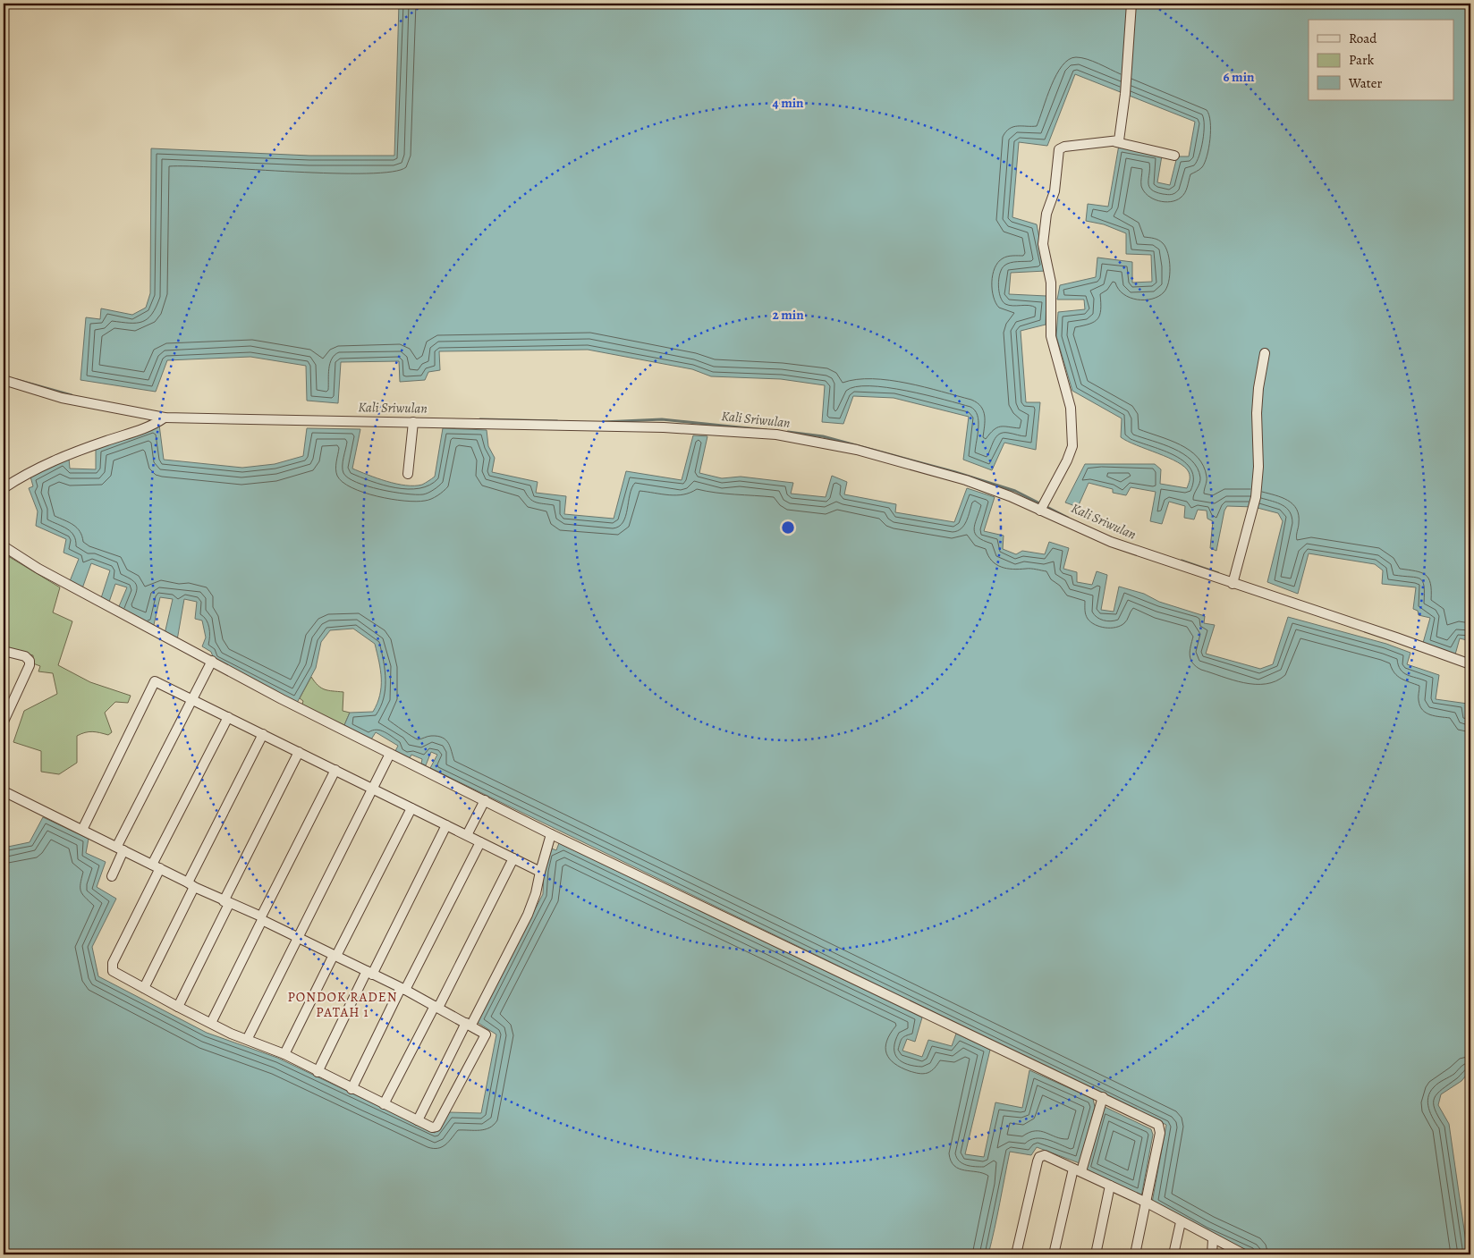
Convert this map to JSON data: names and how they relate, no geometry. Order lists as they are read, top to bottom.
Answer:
{
  "districts": ["PONDOK RADEN PATAH 1"],
  "water": ["Kali Sriwulan"],
  "legend": ["Road", "Park", "Water"],
  "rings": ["6 min", "4 min", "2 min"]
}
